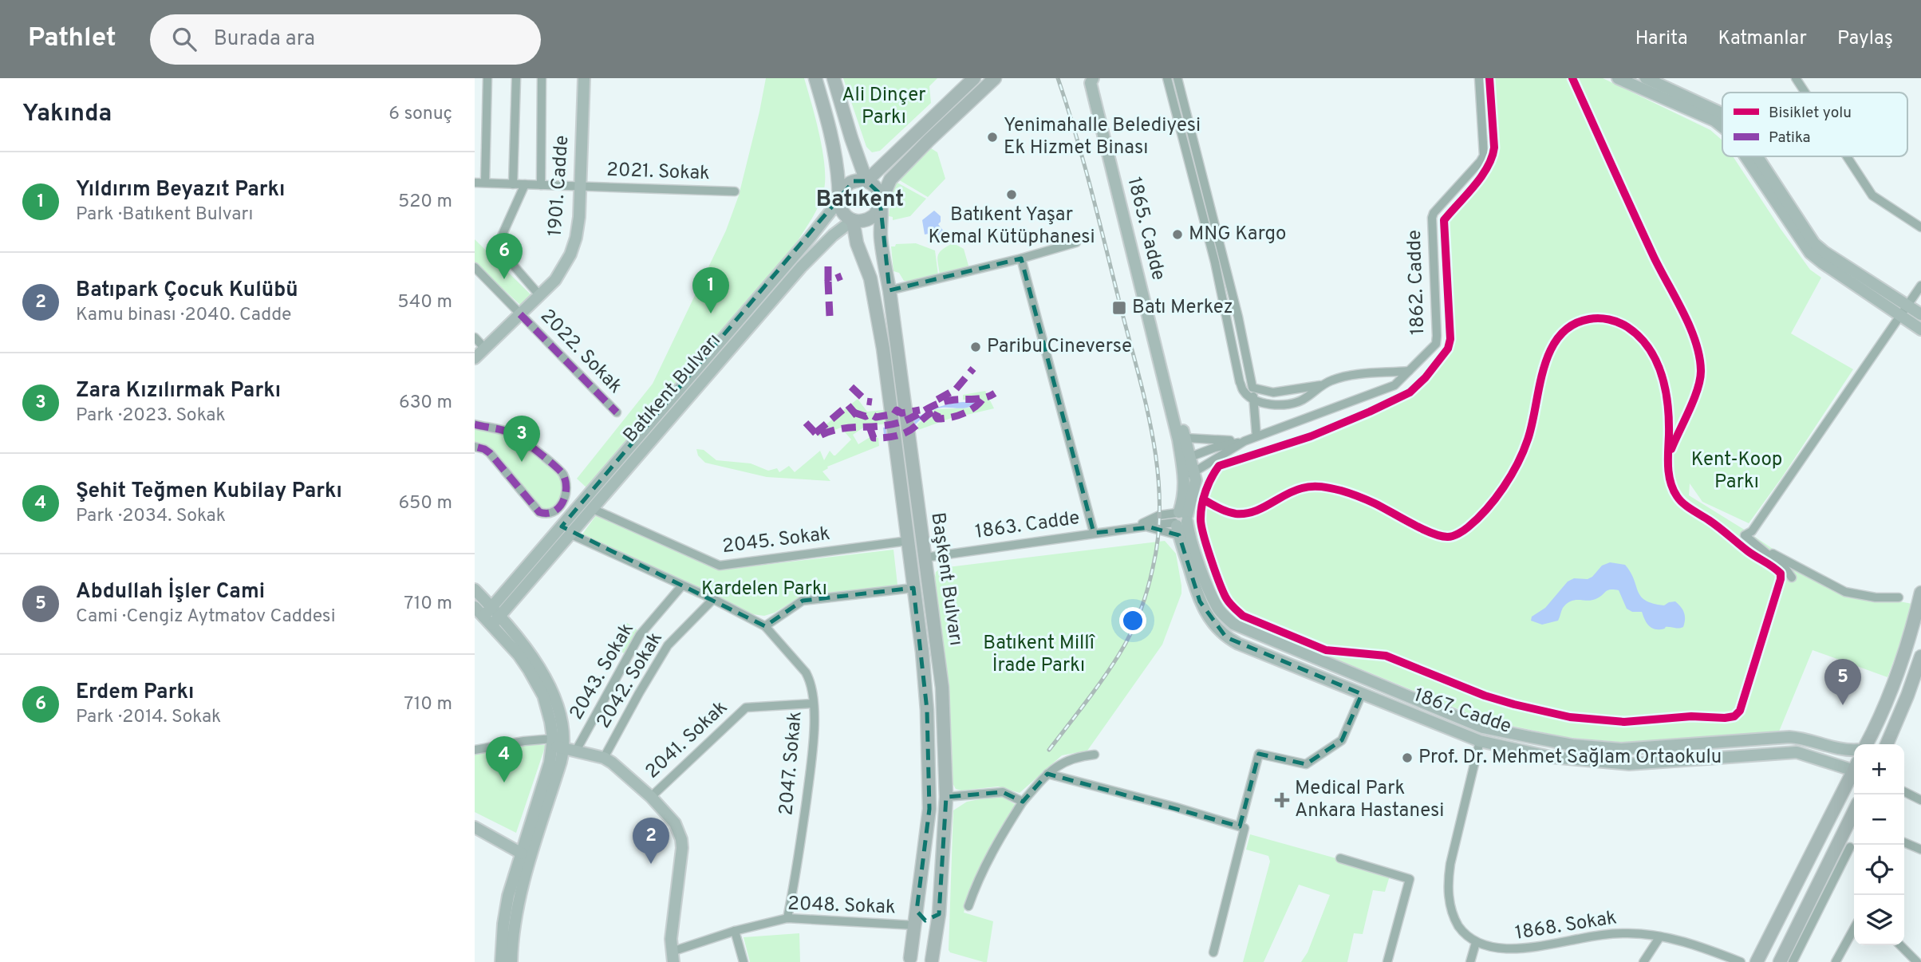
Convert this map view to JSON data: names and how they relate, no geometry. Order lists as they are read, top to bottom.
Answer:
{
  "streets": {
    "main road": ["Batıkent Bulvarı", "Başkent Bulvarı"],
    "street": [
      "2021. Sokak",
      "1901. Cadde",
      "1865. Cadde",
      "1862. Cadde",
      "2022. Sokak",
      "1863. Cadde",
      "2045. Sokak",
      "2043. Sokak",
      "2042. Sokak",
      "1867. Cadde",
      "2041. Sokak",
      "2047. Sokak",
      "2048. Sokak",
      "1868. Sokak"
    ]
  },
  "crossings": [
    ["2021. Sokak", "1901. Cadde"],
    ["1901. Cadde", "2022. Sokak"],
    ["1865. Cadde", "1867. Cadde"],
    ["Batıkent Bulvarı", "2045. Sokak"],
    ["Batıkent Bulvarı", "Başkent Bulvarı"],
    ["1863. Cadde", "Başkent Bulvarı"],
    ["2045. Sokak", "Başkent Bulvarı"],
    ["Başkent Bulvarı", "2048. Sokak"],
    ["2041. Sokak", "2047. Sokak"],
    ["2047. Sokak", "2048. Sokak"]
  ],
  "districts": ["Batıkent"],
  "parks": [
    "Ali Dinçer Parkı",
    "Kent-Koop Parkı",
    "Kardelen Parkı",
    "Batıkent Millî İrade Parkı"
  ],
  "places": {
    "other": [
      "Yenimahalle Belediyesi Ek Hizmet Binası",
      "Batıkent Yaşar Kemal Kütüphanesi",
      "MNG Kargo",
      "Paribu Cineverse",
      "Prof. Dr. Mehmet Sağlam Ortaokulu"
    ],
    "transit": ["Batı Merkez"],
    "health": ["Medical Park Ankara Hastanesi"]
  },
  "legend": ["Bisiklet yolu", "Patika"],
  "page": {
    "header": "Pathlet",
    "search": "Burada ara",
    "nav": ["Harita", "Katmanlar", "Paylaş"],
    "heading": ["Yakında", "6 sonuç"],
    "list": [
      {
        "mark": "1",
        "name": "Yıldırım Beyazıt Parkı",
        "note": "Park · Batıkent Bulvarı",
        "value": "520 m"
      },
      {
        "mark": "2",
        "name": "Batıpark Çocuk Kulübü",
        "note": "Kamu binası · 2040. Cadde",
        "value": "540 m"
      },
      {
        "mark": "3",
        "name": "Zara Kızılırmak Parkı",
        "note": "Park · 2023. Sokak",
        "value": "630 m"
      },
      {
        "mark": "4",
        "name": "Şehit Teğmen Kubilay Parkı",
        "note": "Park · 2034. Sokak",
        "value": "650 m"
      },
      {
        "mark": "5",
        "name": "Abdullah İşler Cami",
        "note": "Cami · Cengiz Aytmatov Caddesi",
        "value": "710 m"
      },
      {
        "mark": "6",
        "name": "Erdem Parkı",
        "note": "Park · 2014. Sokak",
        "value": "710 m"
      }
    ],
    "pins": [
      "6",
      "1",
      "3",
      "5",
      "4",
      "2"
    ],
    "map_buttons": ["+", "−"]
  }
}
